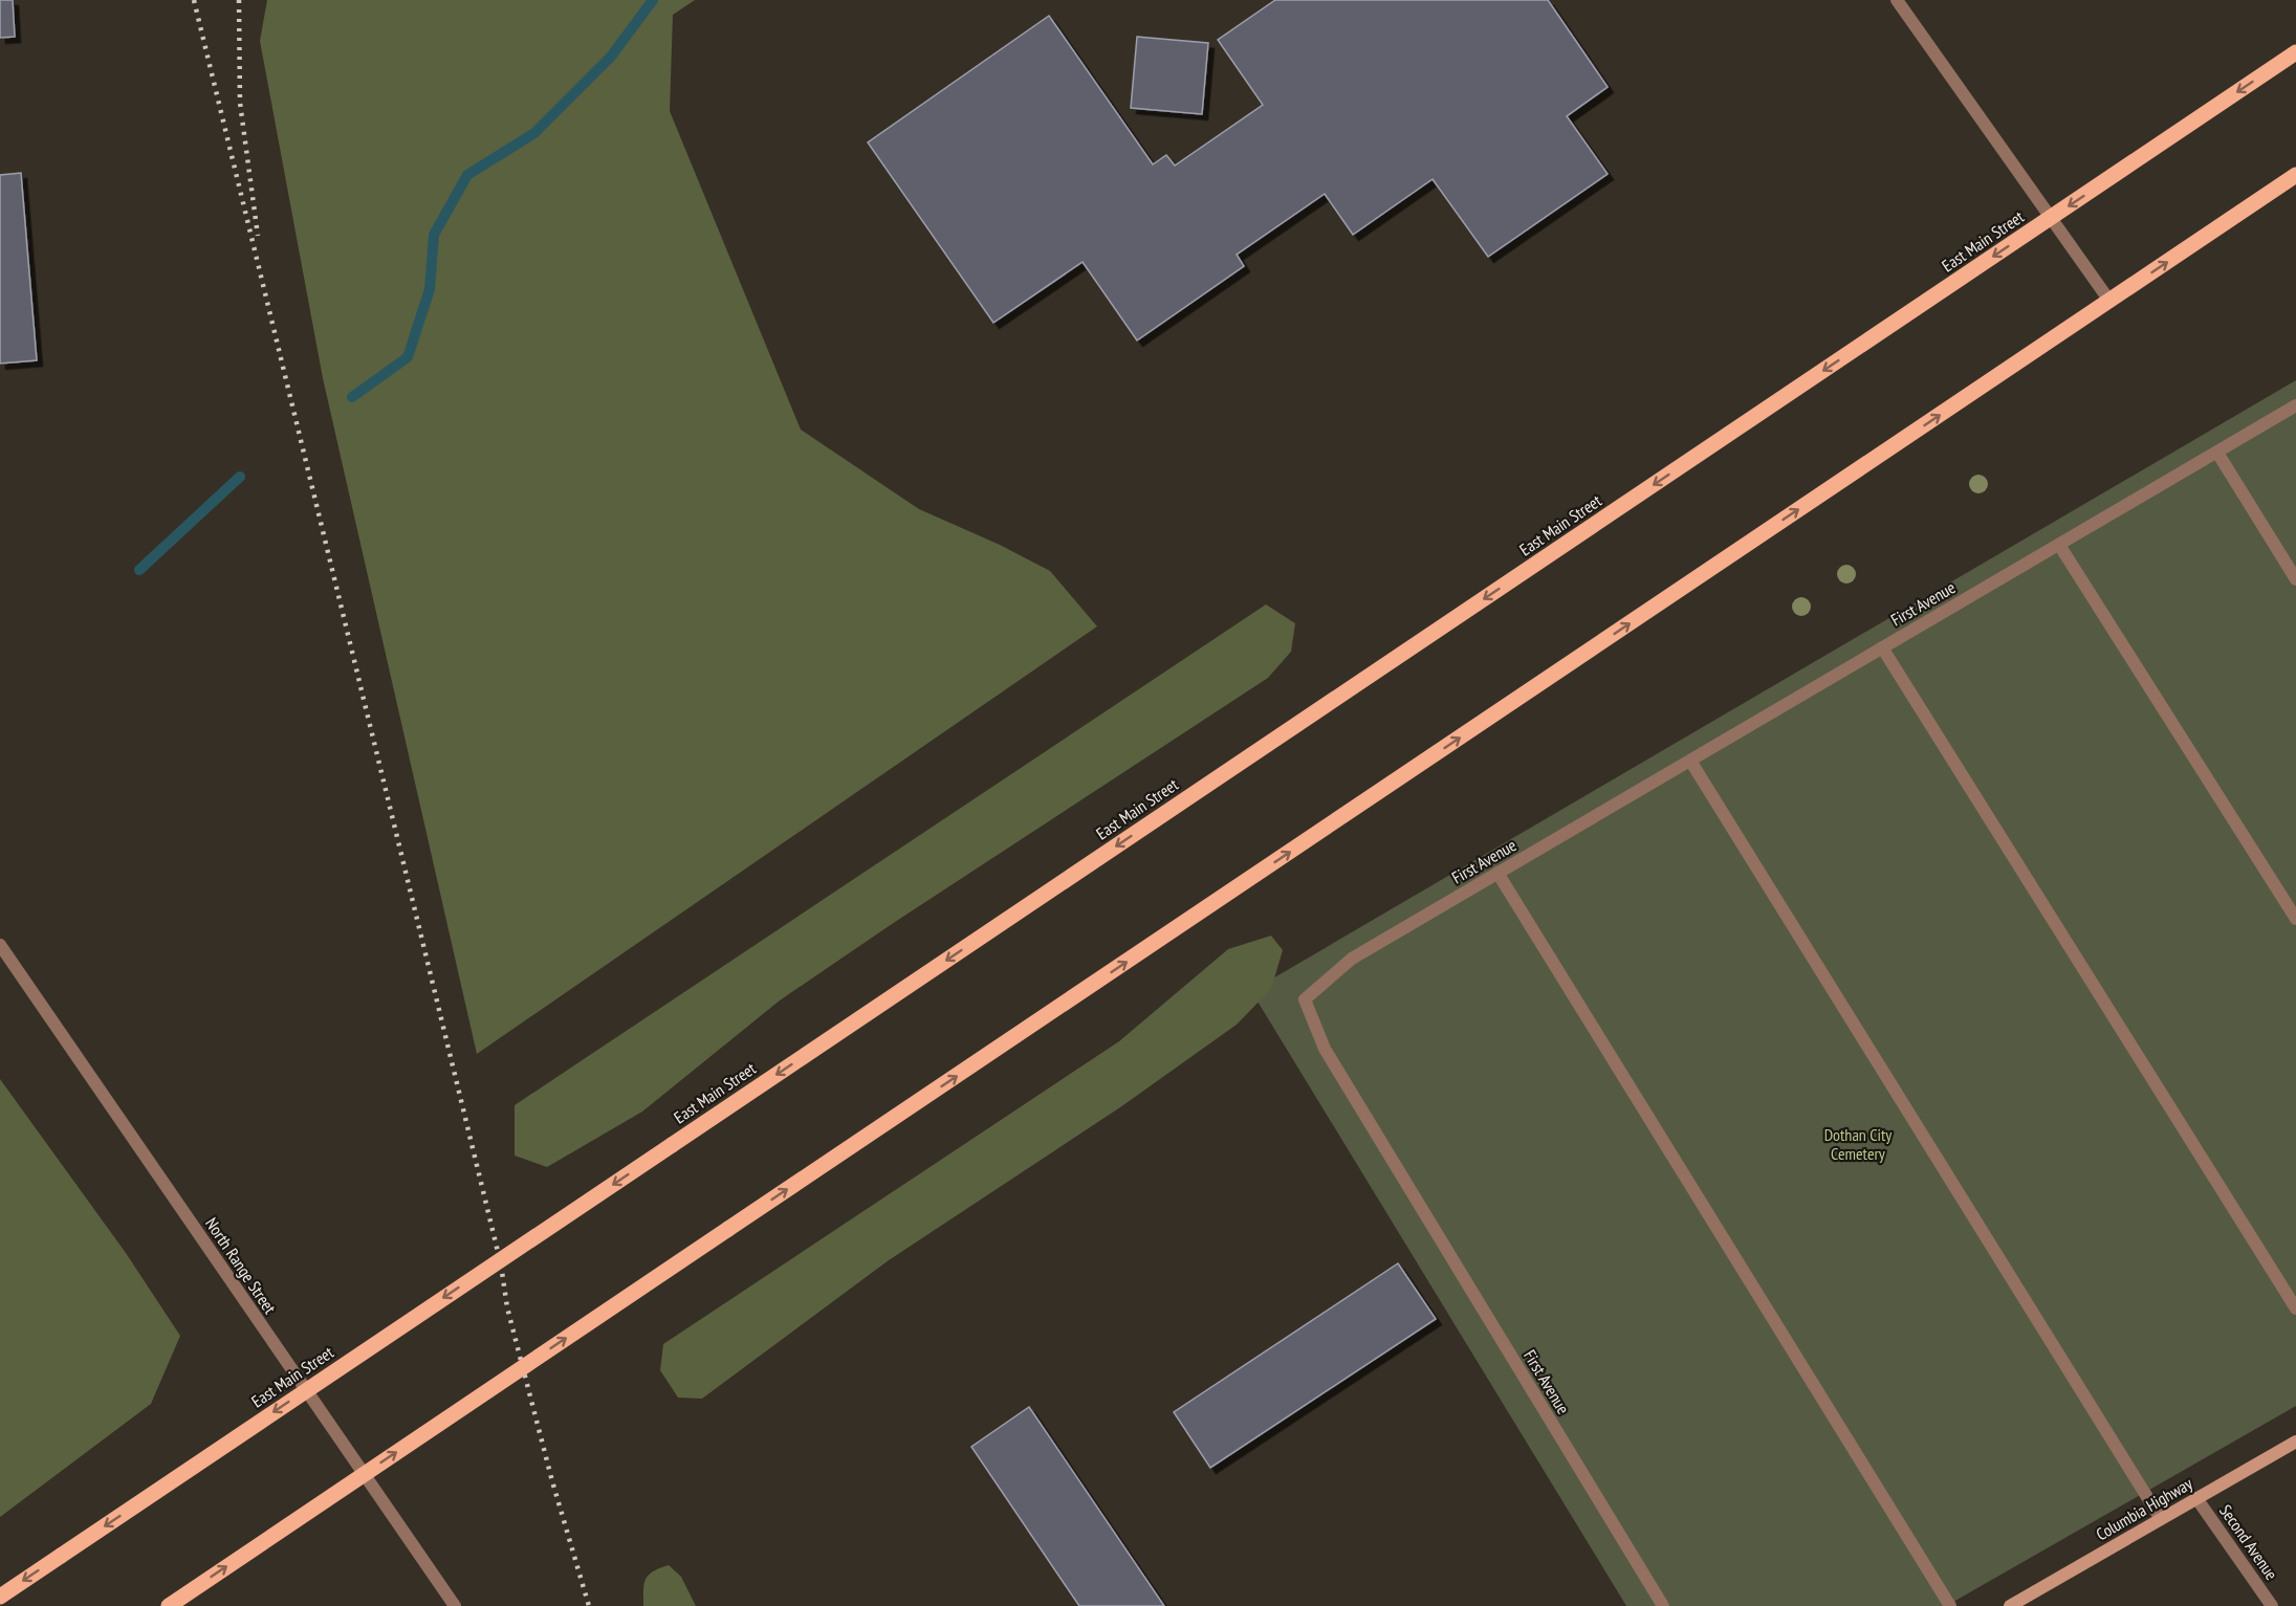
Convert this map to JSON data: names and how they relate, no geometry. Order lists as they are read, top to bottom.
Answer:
{
  "streets": {
    "main road": ["East Main Street", "Columbia Highway"],
    "street": ["First Avenue", "North Range Street", "Second Avenue"]
  },
  "crossings": [
    ["Columbia Highway", "Second Avenue"]
  ],
  "parks": ["Dothan City Cemetery"]
}
